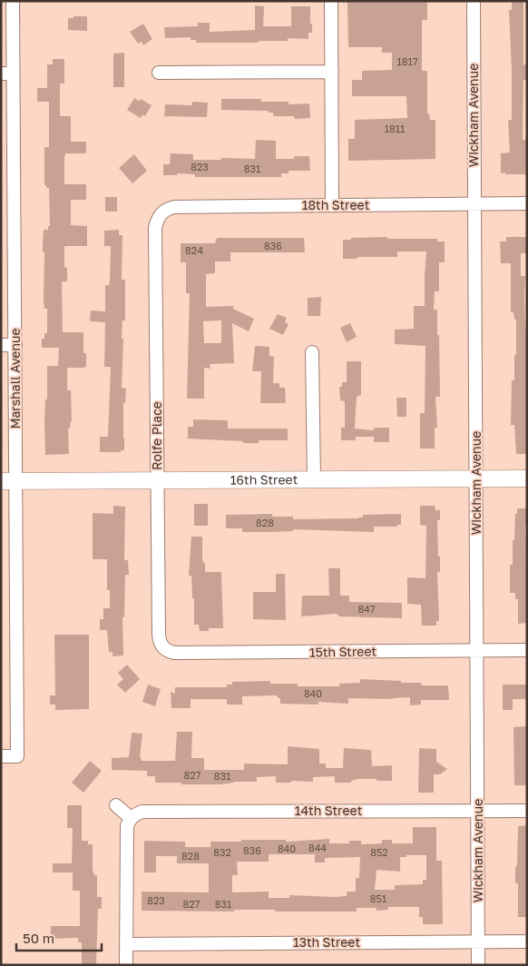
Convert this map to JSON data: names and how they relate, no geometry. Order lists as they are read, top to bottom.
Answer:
{
  "streets": {
    "main road": ["16th Street"],
    "street": [
      "Wickham Avenue",
      "18th Street",
      "Marshall Avenue",
      "Rolfe Place",
      "15th Street",
      "14th Street",
      "13th Street"
    ]
  },
  "crossings": [
    ["Wickham Avenue", "18th Street"],
    ["Wickham Avenue", "16th Street"],
    ["Wickham Avenue", "15th Street"],
    ["Wickham Avenue", "14th Street"],
    ["Wickham Avenue", "13th Street"],
    ["18th Street", "Rolfe Place"],
    ["Marshall Avenue", "16th Street"],
    ["Rolfe Place", "16th Street"],
    ["Rolfe Place", "15th Street"]
  ],
  "house_numbers": [
    "1817",
    "1811",
    "823",
    "831",
    "836",
    "824",
    "828",
    "847",
    "840",
    "827",
    "831",
    "844",
    "840",
    "836",
    "832",
    "852",
    "828",
    "851",
    "823",
    "827",
    "831"
  ],
  "scale_bar": "50 m"
}
